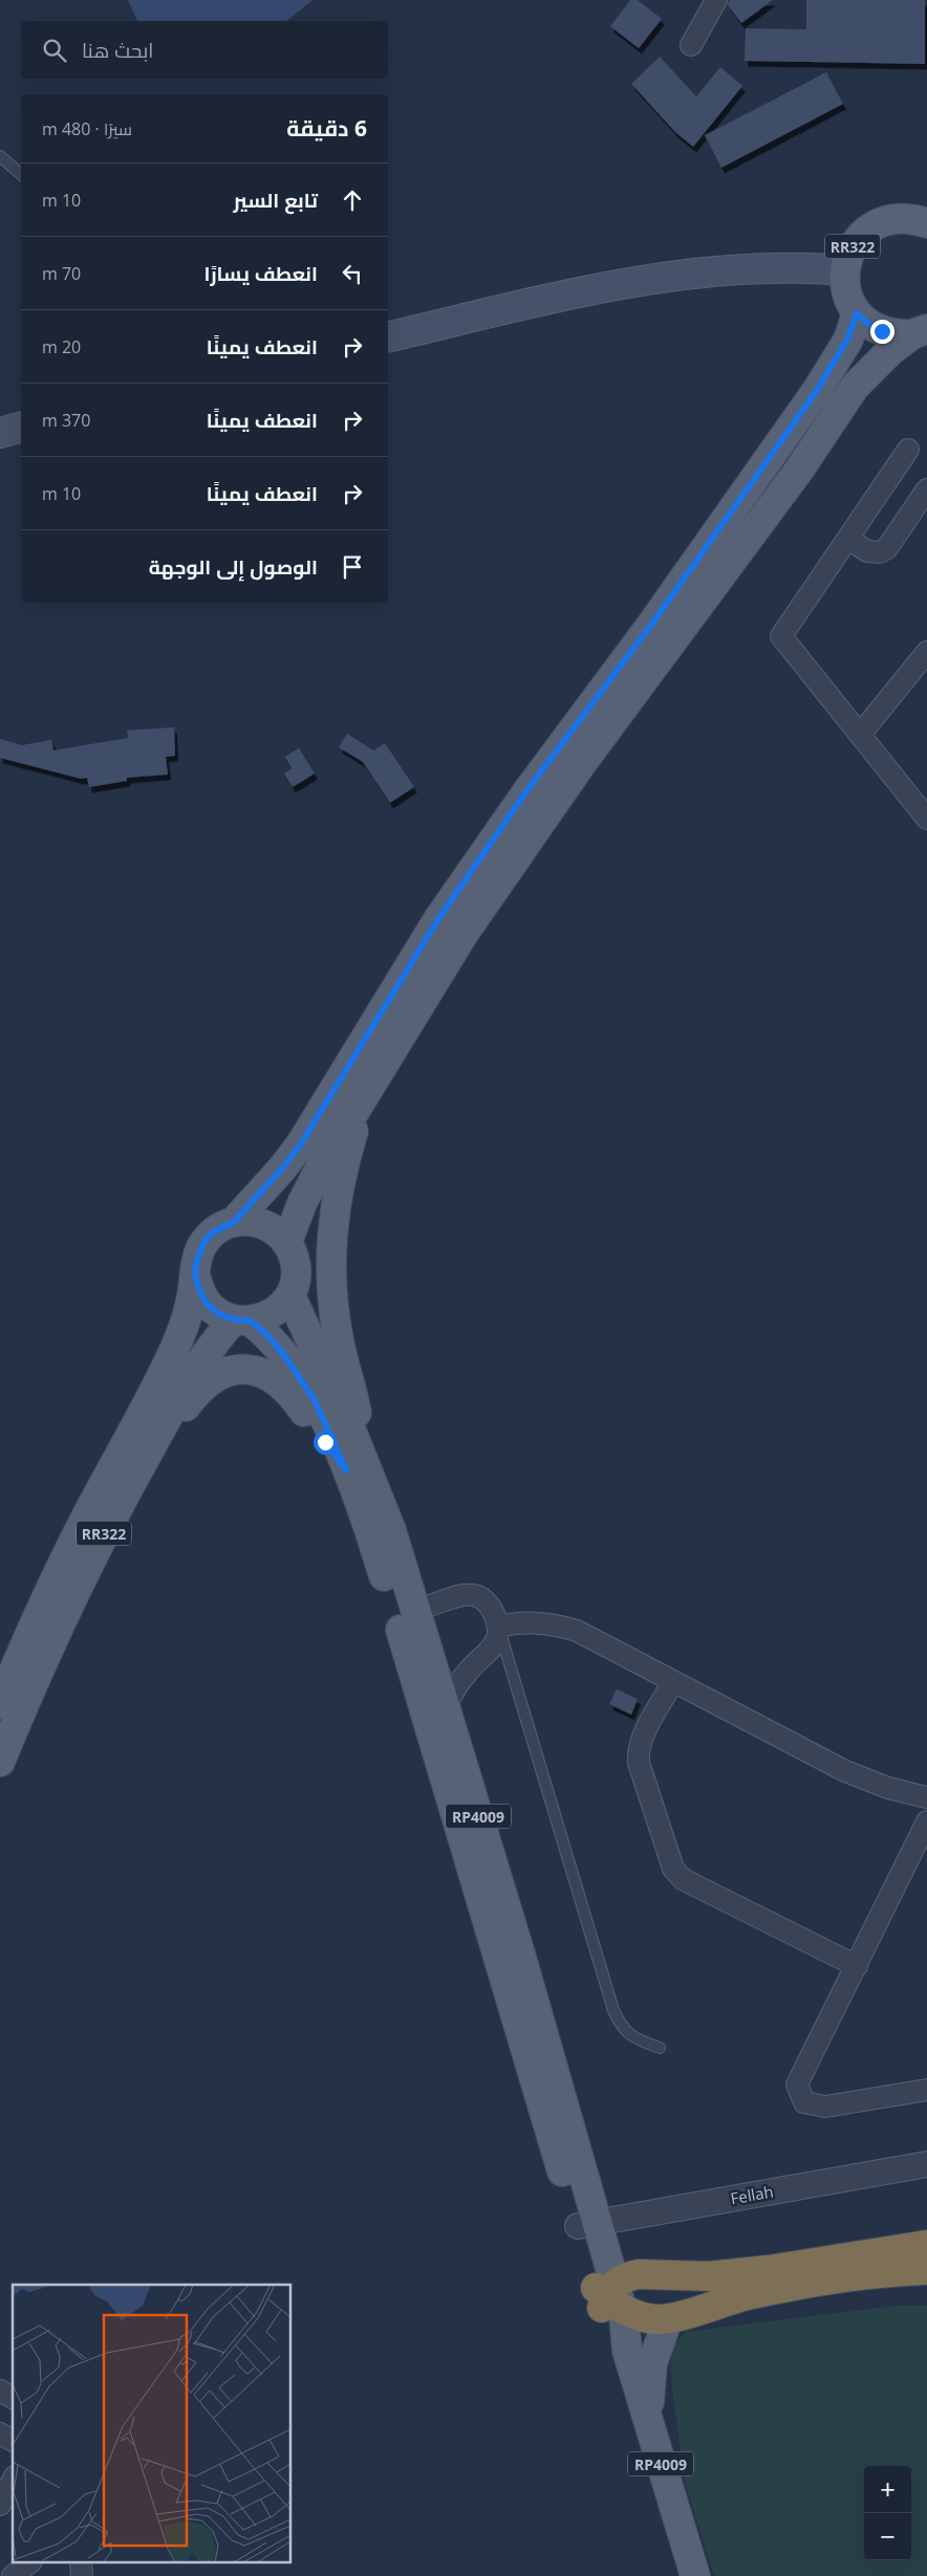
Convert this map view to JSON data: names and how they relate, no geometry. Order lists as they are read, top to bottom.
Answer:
{
  "streets": {
    "main road": ["RR322", "RP4009"],
    "street": ["Fellah"]
  },
  "crossings": [
    ["RR322", "RP4009"],
    ["RP4009", "Fellah"]
  ],
  "page": {
    "search": "ابحث هنا",
    "heading": ["6 دقيقة", "سيرًا · 480 m"],
    "list": [
      ["تابع السير", "10 m"],
      ["انعطف يسارًا", "70 m"],
      ["انعطف يمينًا", "20 m"],
      ["انعطف يمينًا", "370 m"],
      ["انعطف يمينًا", "10 m"],
      "الوصول إلى الوجهة"
    ],
    "map_buttons": ["+", "−"]
  }
}
